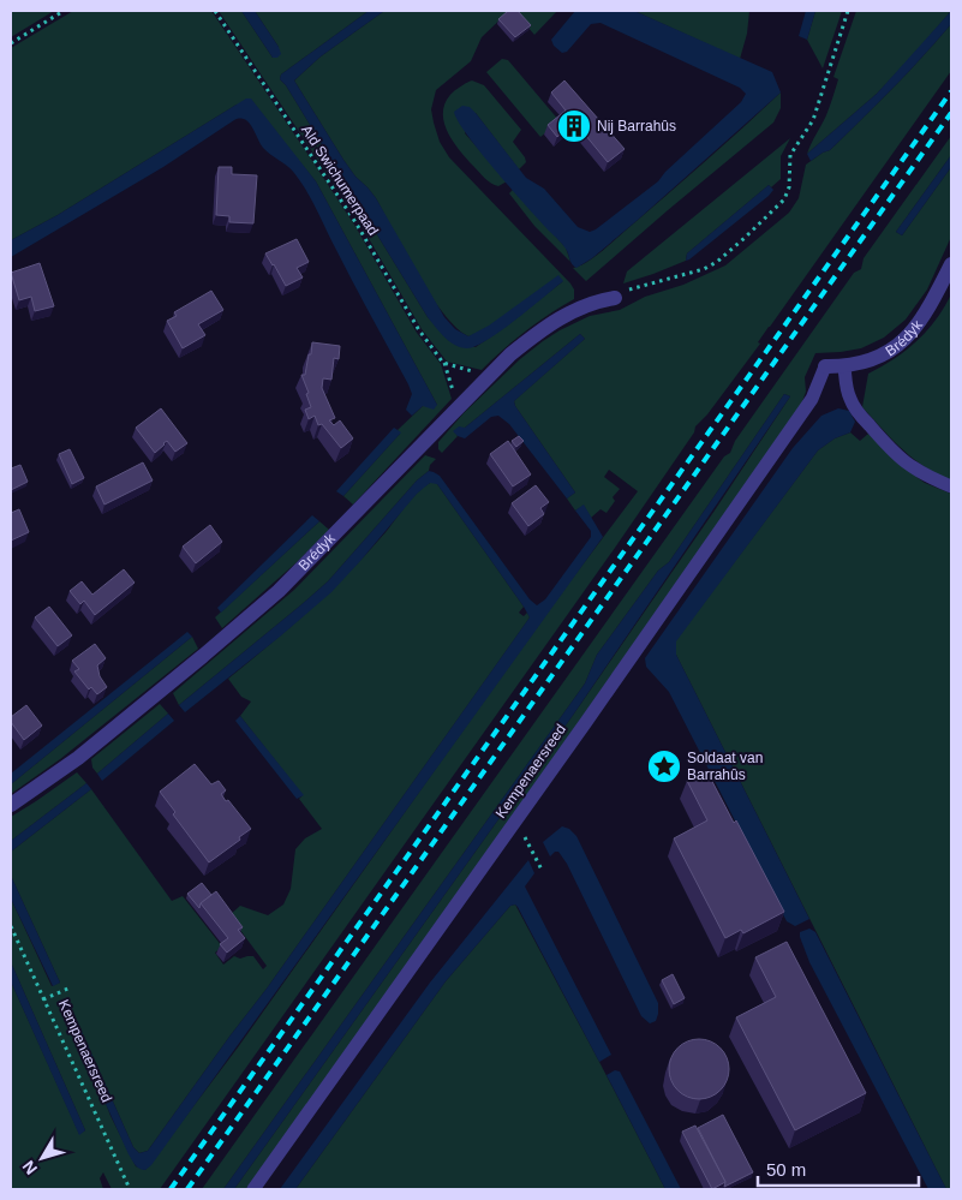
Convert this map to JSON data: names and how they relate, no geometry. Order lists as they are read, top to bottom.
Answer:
{
  "streets": {
    "street": ["Brédyk"],
    "lane": ["Kempenaersreed"],
    "path": ["Ald Swichumerpaad"]
  },
  "crossings": [
    ["Ald Swichumerpaad", "Brédyk"],
    ["Brédyk", "Kempenaersreed"]
  ],
  "places": {
    "building": ["Nij Barrahûs"],
    "place": ["Soldaat van Barrahûs"]
  },
  "scale_bar": "50 m",
  "north": "bottom left"
}
